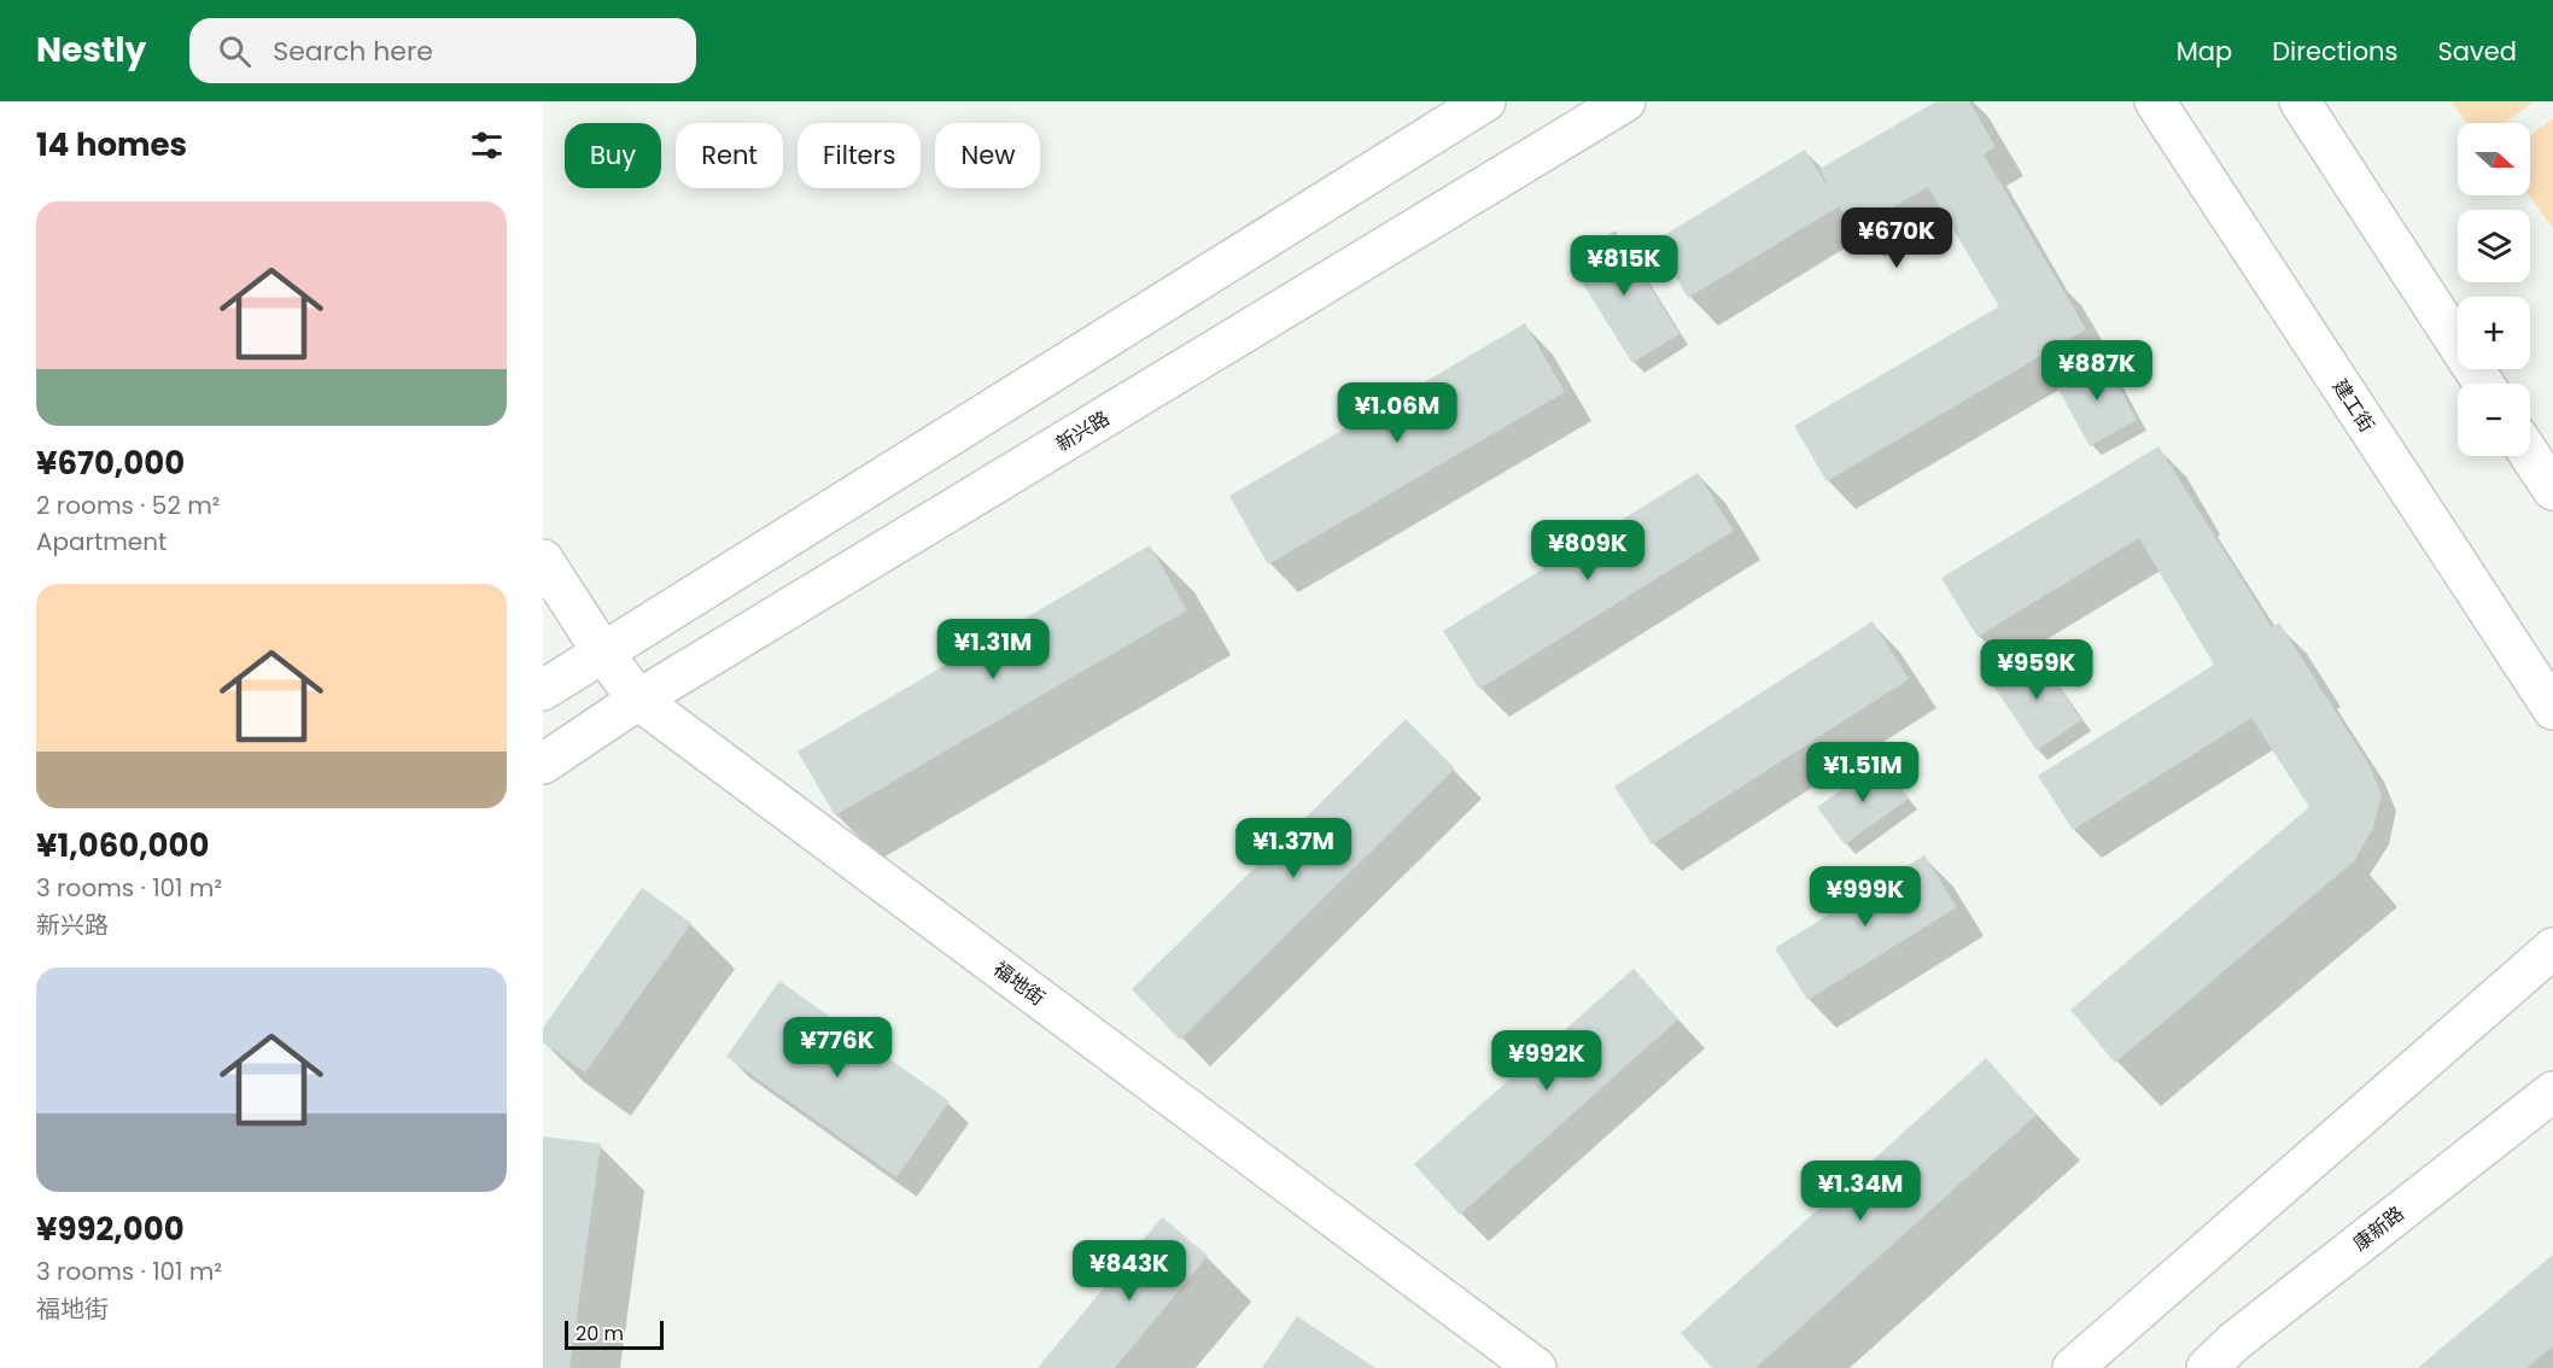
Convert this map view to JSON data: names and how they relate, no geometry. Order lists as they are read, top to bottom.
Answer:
{
  "streets": {
    "main road": [
      "建工街",
      "新兴路",
      "福地街",
      "康新路"
    ]
  },
  "crossings": [
    ["新兴路", "福地街"]
  ],
  "scale_bar": "20 m",
  "north": "right",
  "page": {
    "header": "Nestly",
    "search": "Search here",
    "nav": ["Map", "Directions", "Saved"],
    "heading": "14 homes",
    "map_buttons": ["+", "−"],
    "chip": [
      "Buy",
      "Rent",
      "Filters",
      "New"
    ],
    "list": [
      {
        "name": "¥670,000",
        "note": "2 rooms · 52 m² · Apartment"
      },
      {
        "name": "¥1,060,000",
        "note": "3 rooms · 101 m² · 新兴路"
      },
      {
        "name": "¥992,000",
        "note": "3 rooms · 101 m² · 福地街"
      }
    ],
    "price": [
      "¥670K",
      "¥815K",
      "¥887K",
      "¥1.06M",
      "¥809K",
      "¥1.31M",
      "¥959K",
      "¥1.51M",
      "¥1.37M",
      "¥999K",
      "¥776K",
      "¥992K",
      "¥1.34M",
      "¥843K"
    ],
    "scale": "20 m"
  }
}
